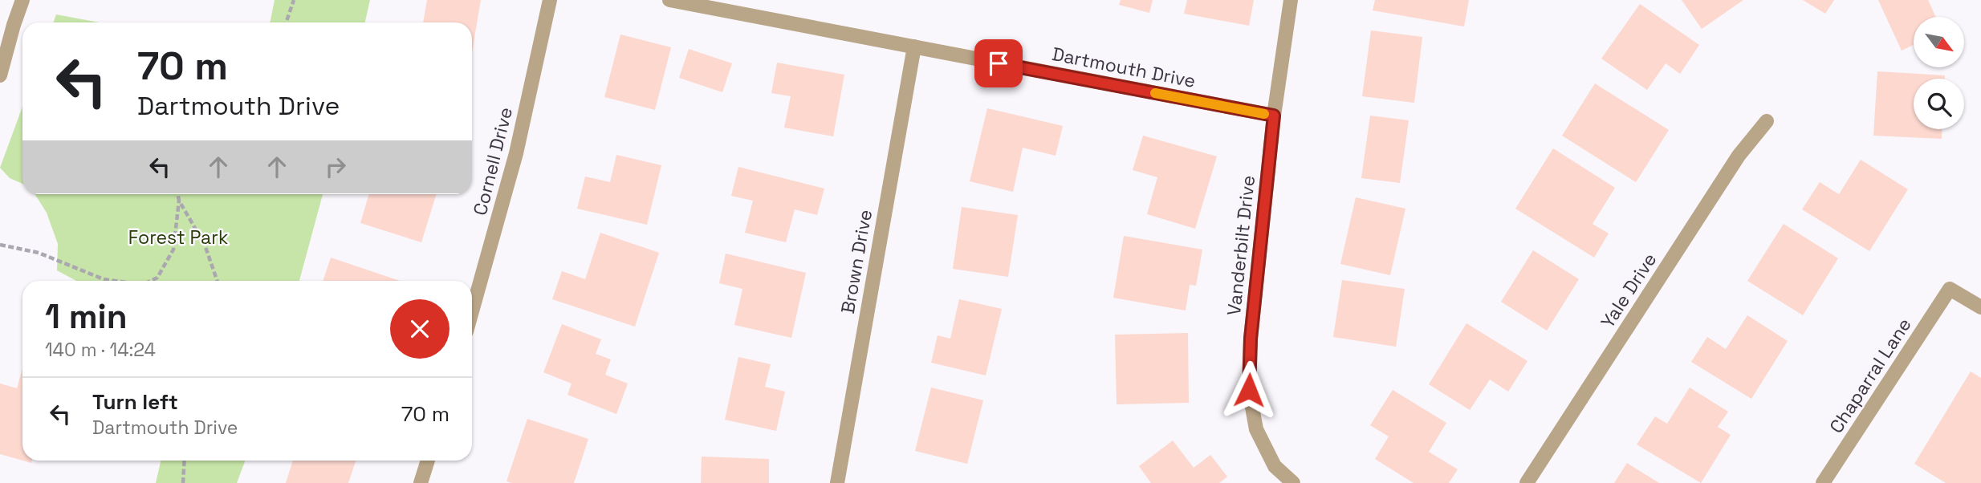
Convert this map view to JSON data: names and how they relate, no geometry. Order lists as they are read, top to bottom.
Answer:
{
  "streets": {
    "street": [
      "Dartmouth Drive",
      "Cornell Drive",
      "Vanderbilt Drive",
      "Brown Drive",
      "Yale Drive",
      "Chaparral Lane"
    ]
  },
  "crossings": [
    ["Dartmouth Drive", "Vanderbilt Drive"],
    ["Dartmouth Drive", "Brown Drive"]
  ],
  "parks": ["Forest Park"],
  "north": "bottom right",
  "page": {
    "turn": ["70 m", "Dartmouth Drive"],
    "heading": ["1 min", "140 m · 14:24"],
    "list": [
      {
        "name": "Turn left",
        "note": "Dartmouth Drive",
        "value": "70 m"
      }
    ]
  }
}
